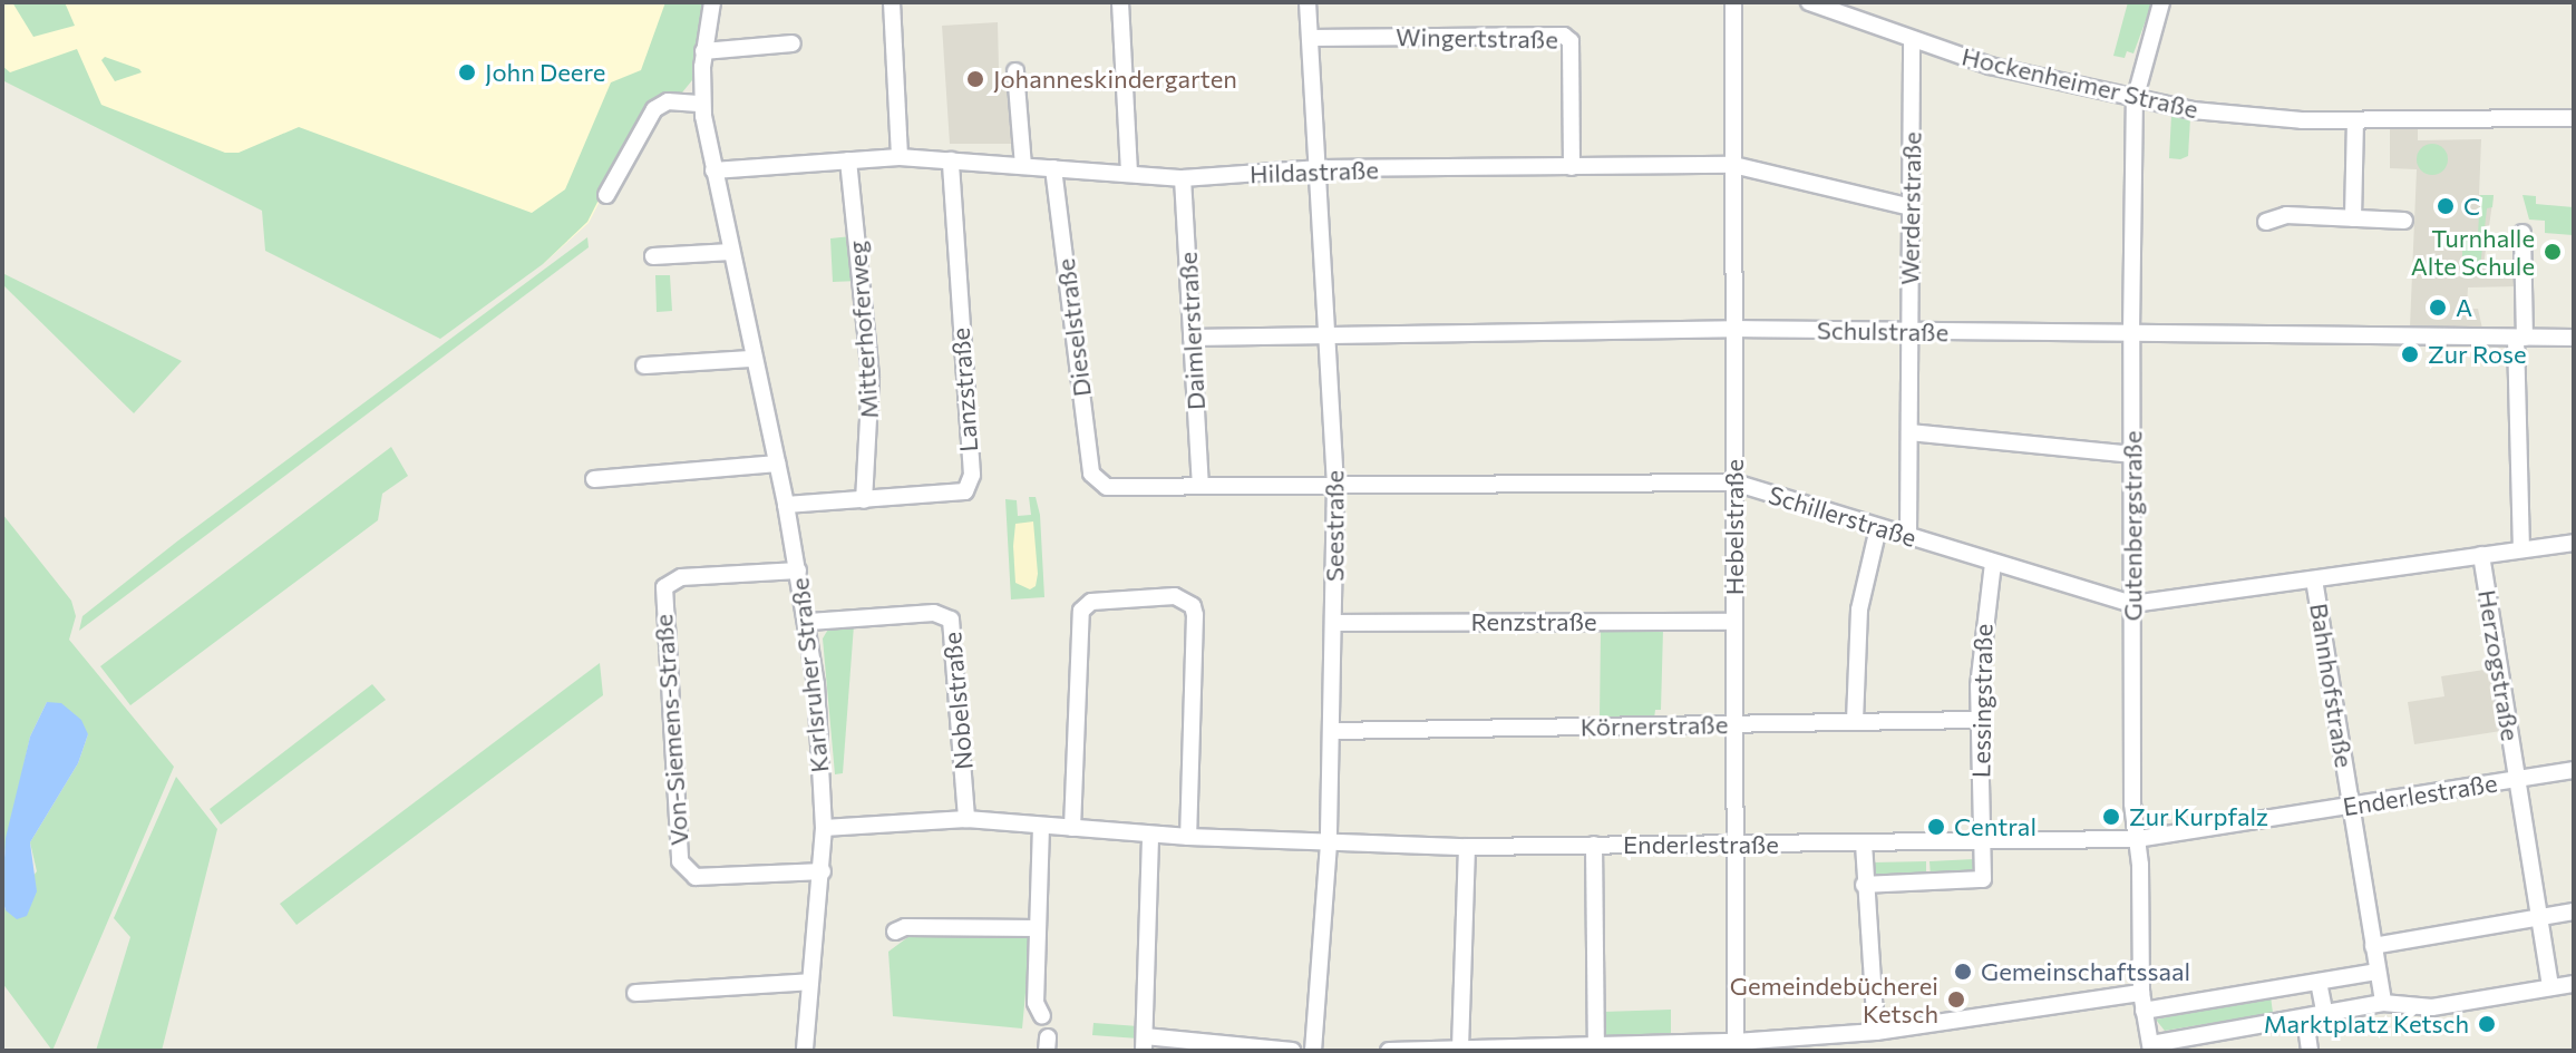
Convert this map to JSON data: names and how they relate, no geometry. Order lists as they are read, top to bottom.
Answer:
{
  "streets": {
    "street": [
      "Wingertstraße",
      "Hockenheimer Straße",
      "Hildastraße",
      "Werderstraße",
      "Dieselstraße",
      "Mitterhoferweg",
      "Daimlerstraße",
      "Schulstraße",
      "Lanzstraße",
      "Schillerstraße",
      "Seestraße",
      "Gutenbergstraße",
      "Hebelstraße",
      "Renzstraße",
      "Herzogstraße",
      "Karlsruher Straße",
      "Bahnhofstraße",
      "Nobelstraße",
      "Lessingstraße",
      "Körnerstraße",
      "Von-Siemens-Straße",
      "Enderlestraße"
    ]
  },
  "crossings": [
    ["Wingertstraße", "Hildastraße"],
    ["Wingertstraße", "Seestraße"],
    ["Hockenheimer Straße", "Werderstraße"],
    ["Hockenheimer Straße", "Gutenbergstraße"],
    ["Hildastraße", "Werderstraße"],
    ["Hildastraße", "Dieselstraße"],
    ["Hildastraße", "Mitterhoferweg"],
    ["Hildastraße", "Daimlerstraße"],
    ["Hildastraße", "Lanzstraße"],
    ["Hildastraße", "Seestraße"],
    ["Hildastraße", "Hebelstraße"],
    ["Hildastraße", "Karlsruher Straße"],
    ["Werderstraße", "Schulstraße"],
    ["Werderstraße", "Schillerstraße"],
    ["Dieselstraße", "Schillerstraße"],
    ["Mitterhoferweg", "Lanzstraße"],
    ["Daimlerstraße", "Schulstraße"],
    ["Daimlerstraße", "Schillerstraße"],
    ["Schulstraße", "Seestraße"],
    ["Schulstraße", "Gutenbergstraße"],
    ["Schulstraße", "Hebelstraße"],
    ["Lanzstraße", "Karlsruher Straße"],
    ["Schillerstraße", "Seestraße"],
    ["Schillerstraße", "Gutenbergstraße"],
    ["Schillerstraße", "Hebelstraße"],
    ["Schillerstraße", "Herzogstraße"],
    ["Schillerstraße", "Bahnhofstraße"],
    ["Schillerstraße", "Lessingstraße"],
    ["Seestraße", "Renzstraße"],
    ["Seestraße", "Körnerstraße"],
    ["Seestraße", "Enderlestraße"],
    ["Gutenbergstraße", "Enderlestraße"],
    ["Hebelstraße", "Renzstraße"],
    ["Hebelstraße", "Körnerstraße"],
    ["Hebelstraße", "Enderlestraße"],
    ["Herzogstraße", "Enderlestraße"],
    ["Karlsruher Straße", "Nobelstraße"],
    ["Karlsruher Straße", "Von-Siemens-Straße"],
    ["Karlsruher Straße", "Enderlestraße"],
    ["Bahnhofstraße", "Enderlestraße"],
    ["Nobelstraße", "Enderlestraße"],
    ["Lessingstraße", "Körnerstraße"],
    ["Lessingstraße", "Enderlestraße"]
  ],
  "places": [
    "John Deere",
    "Johanneskindergarten",
    "C",
    "Turnhalle Alte Schule",
    "A",
    "Zur Rose",
    "Zur Kurpfalz",
    "Central",
    "Gemeinschaftssaal",
    "Gemeindebücherei Ketsch",
    "Marktplatz Ketsch"
  ]
}
